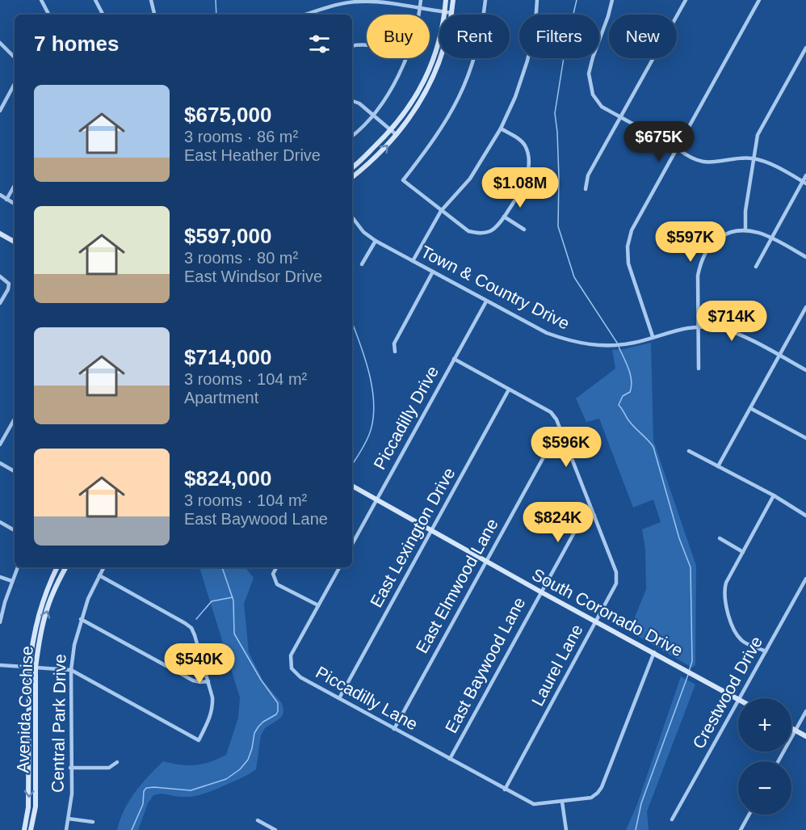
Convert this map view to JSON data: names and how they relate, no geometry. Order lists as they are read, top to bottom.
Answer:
{
  "streets": {
    "street": [
      "Town & Country Drive",
      "Piccadilly Drive",
      "East Lexington Drive",
      "East Elmwood Lane",
      "South Coronado Drive",
      "East Baywood Lane",
      "Laurel Lane",
      "Crestwood Drive",
      "Piccadilly Lane",
      "Avenida Cochise",
      "Central Park Drive"
    ]
  },
  "crossings": [
    ["Town & Country Drive", "Piccadilly Drive"],
    ["Piccadilly Drive", "South Coronado Drive"],
    ["Piccadilly Drive", "Laurel Lane"],
    ["East Lexington Drive", "South Coronado Drive"],
    ["East Lexington Drive", "Laurel Lane"],
    ["East Lexington Drive", "Piccadilly Lane"],
    ["East Elmwood Lane", "South Coronado Drive"],
    ["East Elmwood Lane", "Laurel Lane"],
    ["East Elmwood Lane", "Piccadilly Lane"],
    ["South Coronado Drive", "East Baywood Lane"],
    ["South Coronado Drive", "Laurel Lane"],
    ["South Coronado Drive", "Crestwood Drive"],
    ["East Baywood Lane", "Laurel Lane"],
    ["East Baywood Lane", "Piccadilly Lane"],
    ["Laurel Lane", "Piccadilly Lane"]
  ],
  "page": {
    "chip": [
      "Buy",
      "Rent",
      "Filters",
      "New"
    ],
    "heading": "7 homes",
    "list": [
      {
        "name": "$675,000",
        "note": "3 rooms · 86 m² · East Heather Drive"
      },
      {
        "name": "$597,000",
        "note": "3 rooms · 80 m² · East Windsor Drive"
      },
      {
        "name": "$714,000",
        "note": "3 rooms · 104 m² · Apartment"
      },
      {
        "name": "$824,000",
        "note": "3 rooms · 104 m² · East Baywood Lane"
      }
    ],
    "price": [
      "$675K",
      "$1.08M",
      "$597K",
      "$714K",
      "$596K",
      "$824K",
      "$540K"
    ],
    "map_buttons": ["+", "−"]
  }
}
